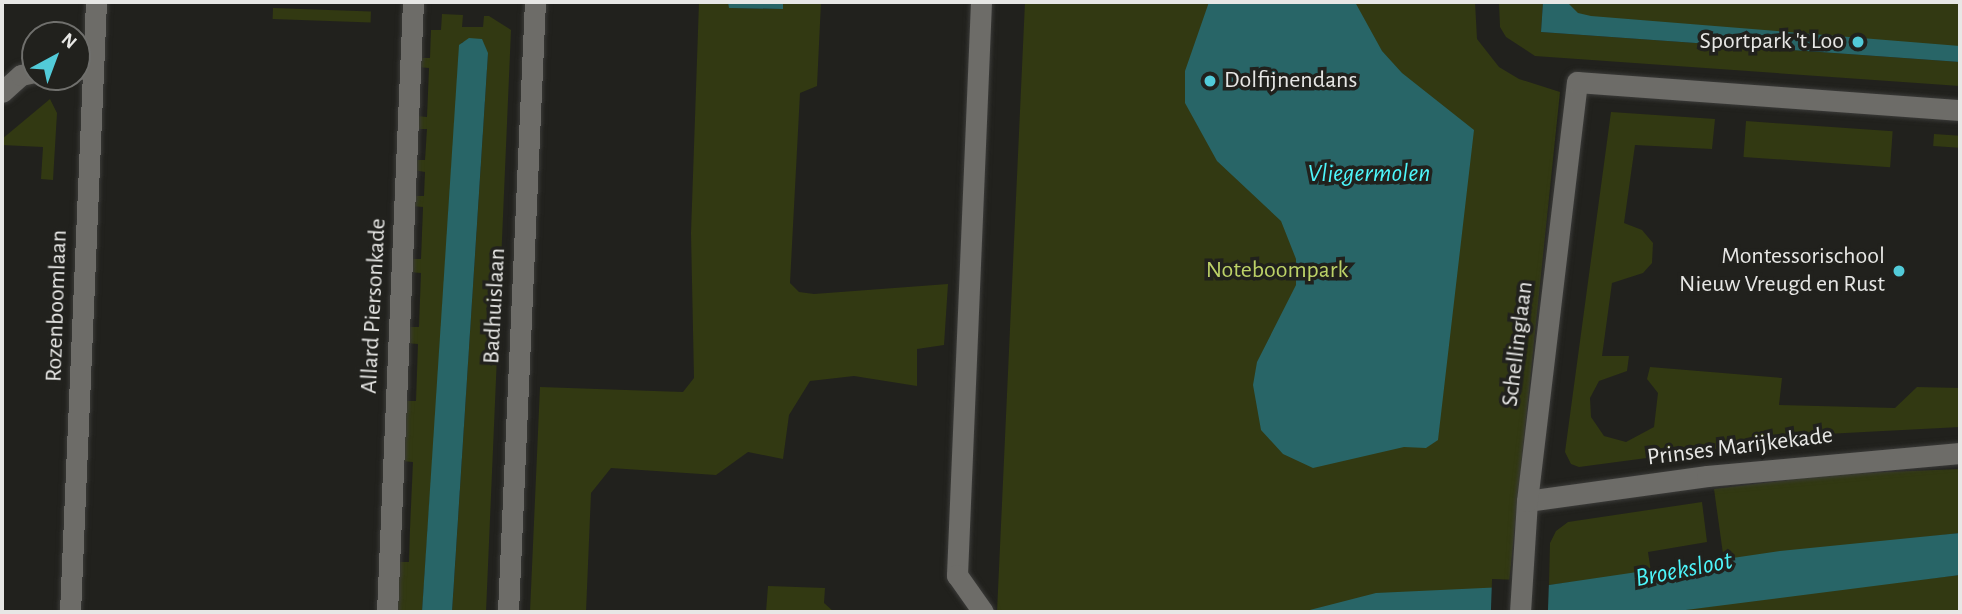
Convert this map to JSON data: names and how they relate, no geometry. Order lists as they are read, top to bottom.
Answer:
{
  "streets": {
    "street": [
      "Rozenboomlaan",
      "Allard Piersonkade",
      "Badhuislaan",
      "Schellinglaan",
      "Prinses Marijkekade"
    ]
  },
  "crossings": [
    ["Schellinglaan", "Prinses Marijkekade"]
  ],
  "water": ["Vliegermolen", "Broeksloot"],
  "parks": ["Noteboompark"],
  "places": ["Sportpark 't Loo", "Dolfijnendans", "Montessorischool Nieuw Vreugd en Rust"],
  "north": "top right"
}
